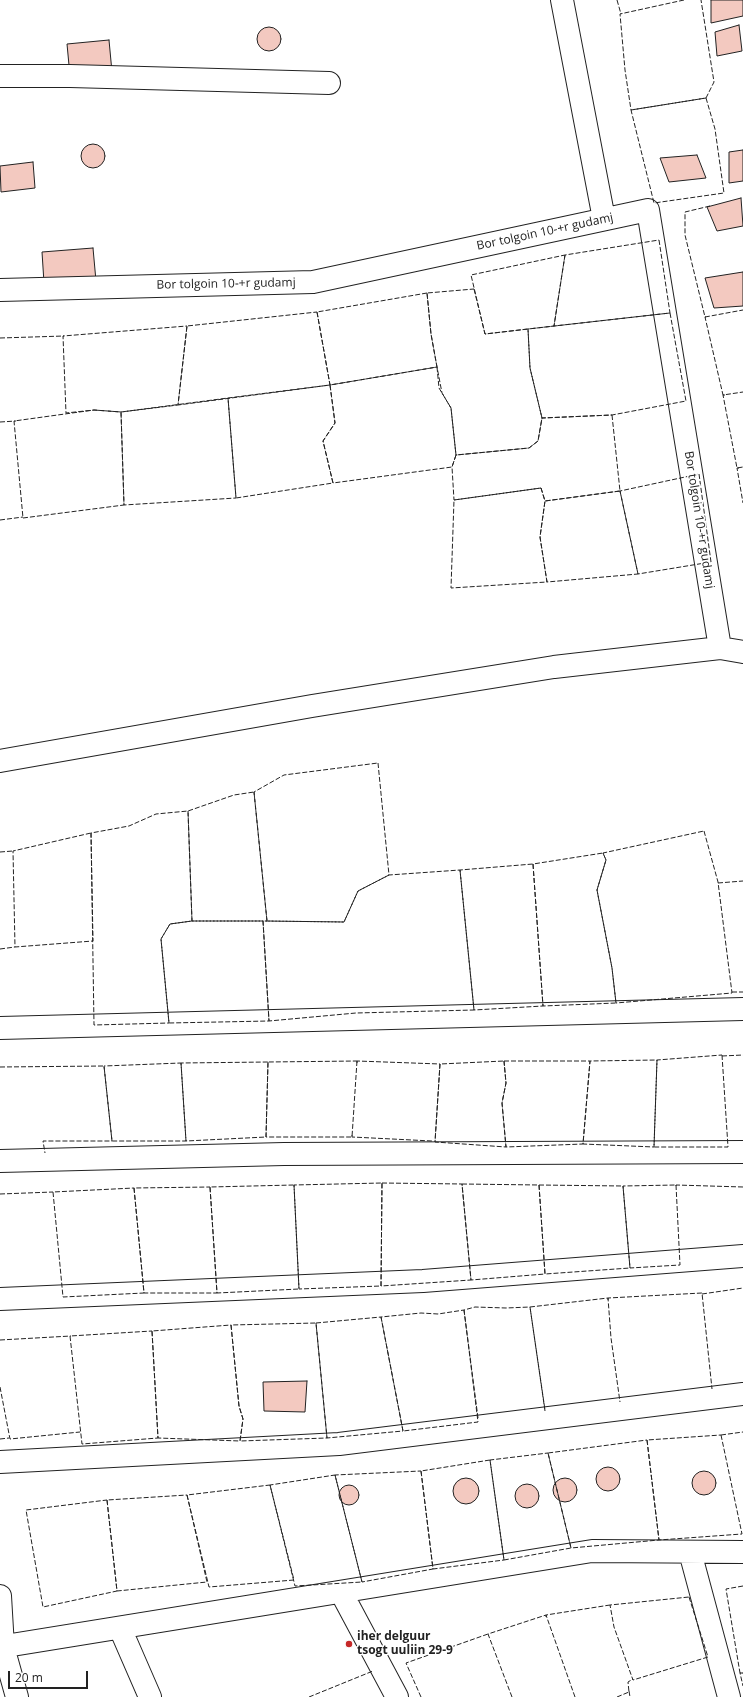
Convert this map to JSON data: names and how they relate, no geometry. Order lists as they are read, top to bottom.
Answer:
{
  "streets": {
    "street": ["Bor tolgoin 10-+r gudamj"]
  },
  "places": ["iher delguur tsogt uuliin 29-9"],
  "scale_bar": "20 m"
}
